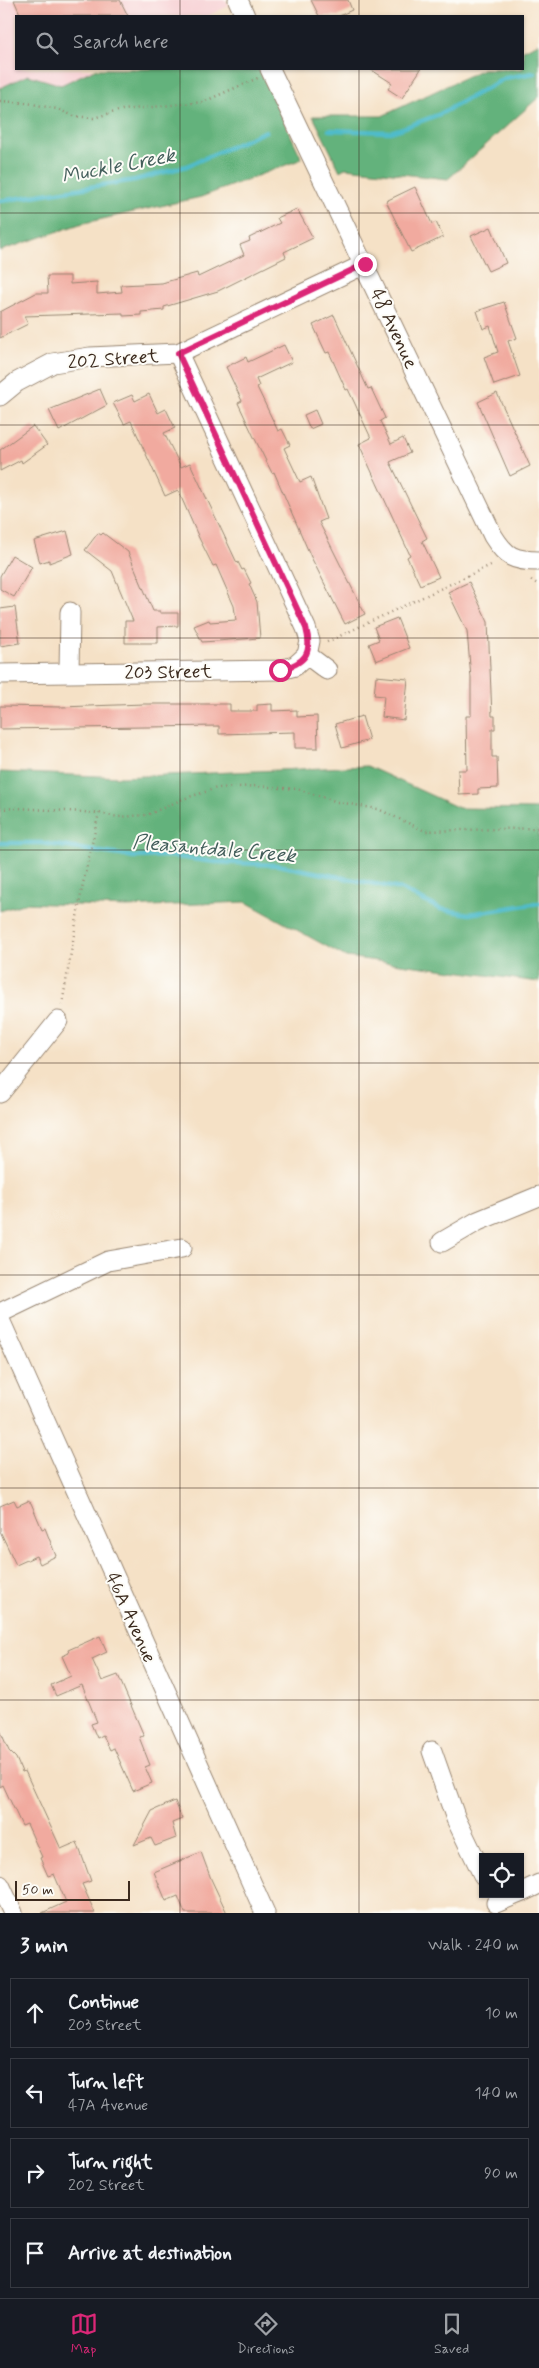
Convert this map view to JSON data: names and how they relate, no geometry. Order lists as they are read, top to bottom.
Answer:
{
  "streets": {
    "street": [
      "48 Avenue",
      "202 Street",
      "203 Street",
      "46A Avenue"
    ]
  },
  "crossings": [
    ["48 Avenue", "202 Street"]
  ],
  "water": ["Muckle Creek", "Pleasantdale Creek"],
  "scale_bar": "50 m",
  "page": {
    "search": "Search here",
    "scale": "50 m",
    "heading": ["3 min", "Walk · 240 m"],
    "list": [
      ["Continue", "203 Street", "10 m"],
      ["Turn left", "47A Avenue", "140 m"],
      ["Turn right", "202 Street", "90 m"],
      "Arrive at destination"
    ],
    "nav": ["Map", "Directions", "Saved"]
  }
}
